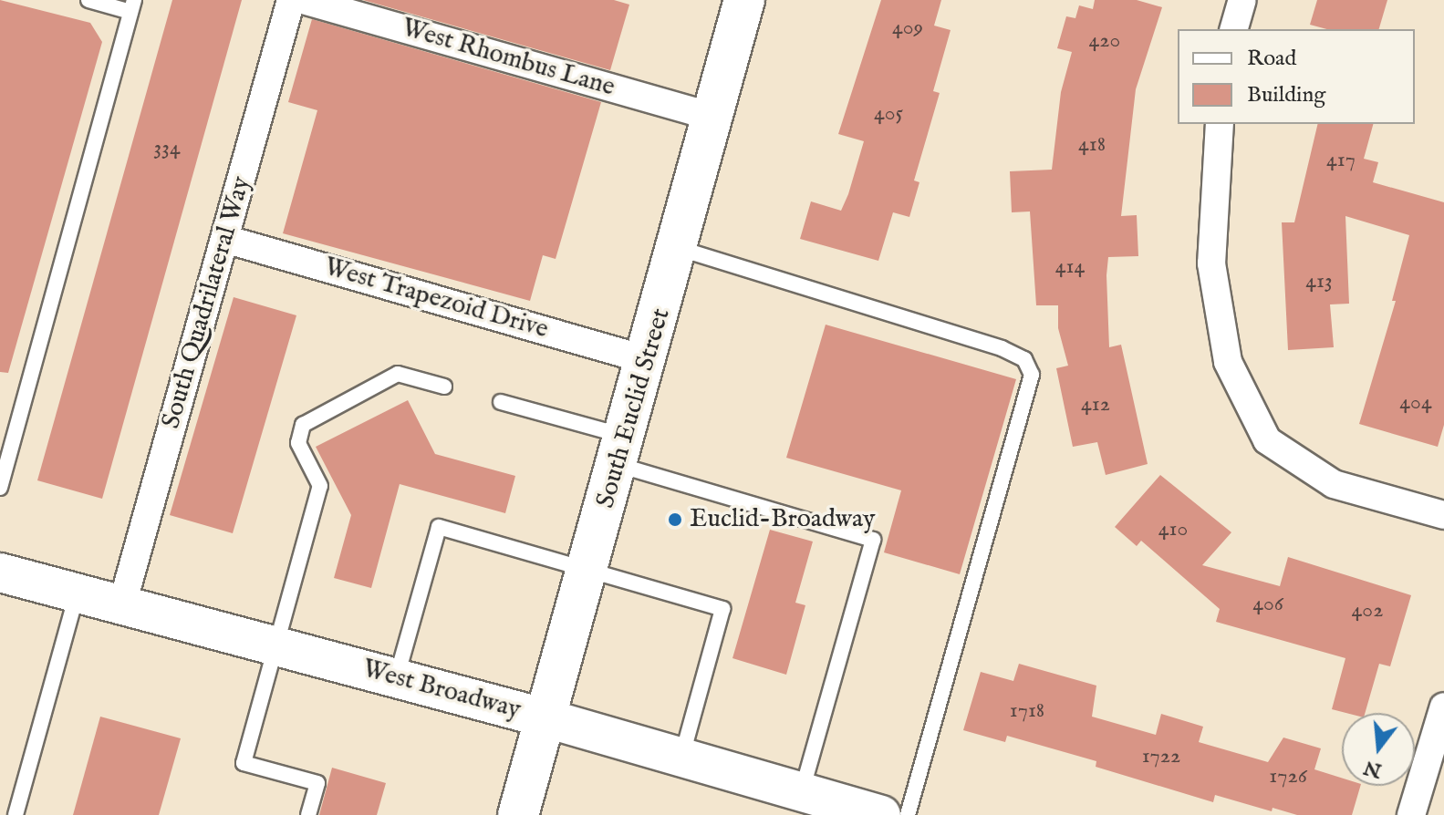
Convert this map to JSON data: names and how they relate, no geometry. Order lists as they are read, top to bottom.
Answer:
{
  "streets": {
    "main road": ["South Euclid Street", "West Broadway"],
    "street": ["West Rhombus Lane", "West Trapezoid Drive", "South Quadrilateral Way"]
  },
  "crossings": [
    ["West Rhombus Lane", "South Euclid Street"],
    ["West Trapezoid Drive", "South Quadrilateral Way"],
    ["West Trapezoid Drive", "South Euclid Street"],
    ["South Quadrilateral Way", "West Broadway"],
    ["South Euclid Street", "West Broadway"]
  ],
  "places": ["Euclid-Broadway"],
  "house_numbers": [
    "409",
    "420",
    "405",
    "418",
    "334",
    "417",
    "414",
    "413",
    "404",
    "412",
    "410",
    "406",
    "402",
    "1718",
    "1722",
    "1726"
  ],
  "legend": ["Road", "Building"],
  "north": "bottom"
}
